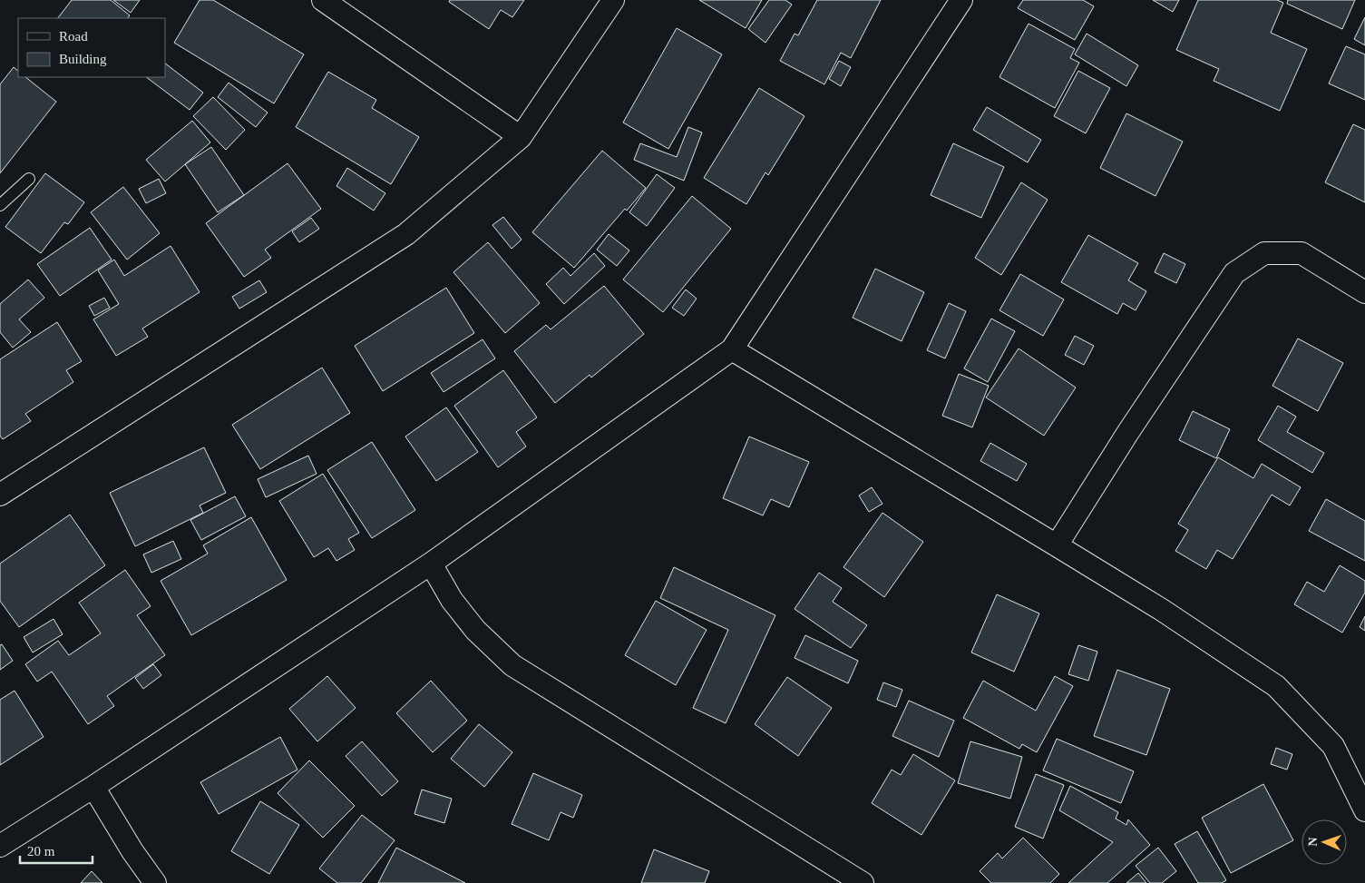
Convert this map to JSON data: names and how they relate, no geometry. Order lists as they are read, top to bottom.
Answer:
{
  "legend": ["Road", "Building"],
  "scale_bar": "20 m",
  "north": "left"
}
